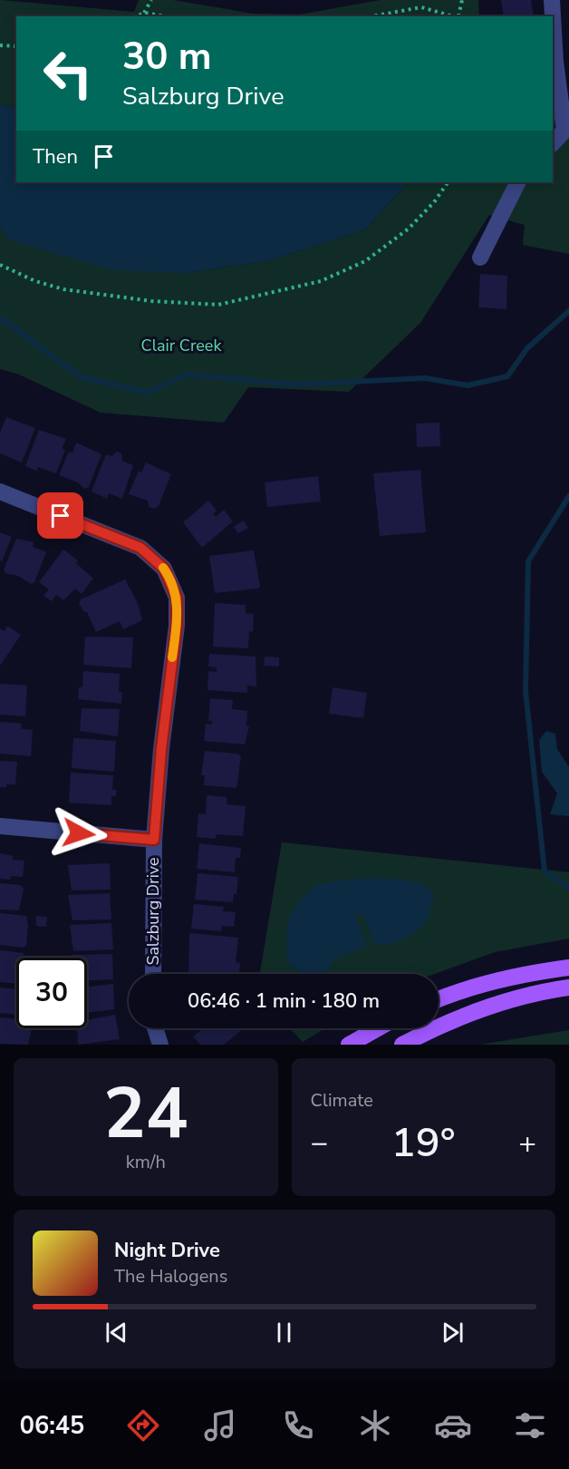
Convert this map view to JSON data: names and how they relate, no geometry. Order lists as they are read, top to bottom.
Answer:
{
  "streets": {
    "street": ["Salzburg Drive"]
  },
  "parks": ["Clair Creek"],
  "page": {
    "turn": ["30 m", "Salzburg Drive"],
    "then": "Then",
    "limit": "30",
    "trip": "06:46 · 1 min · 180 m",
    "tile": [
      ["24", "km/h"],
      "Climate"
    ],
    "heat": ["−", "19°", "+"],
    "song": ["Night Drive", "The Halogens"],
    "tabs": "06:45"
  }
}
